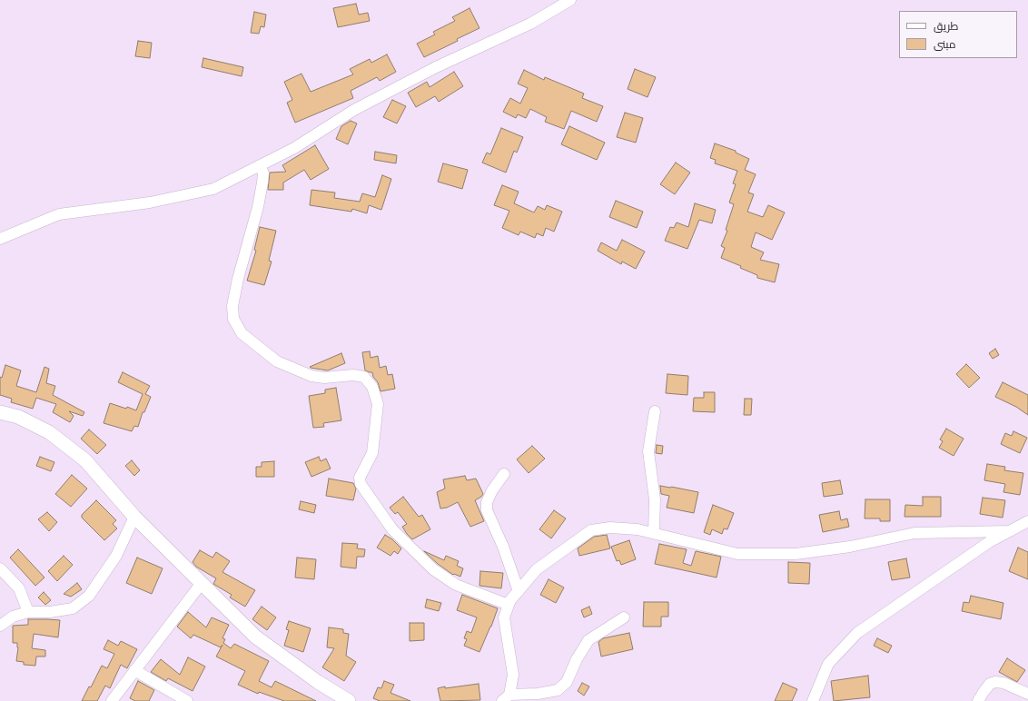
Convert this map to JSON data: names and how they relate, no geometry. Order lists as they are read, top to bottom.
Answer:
{
  "legend": ["طريق", "مبنى"]
}
